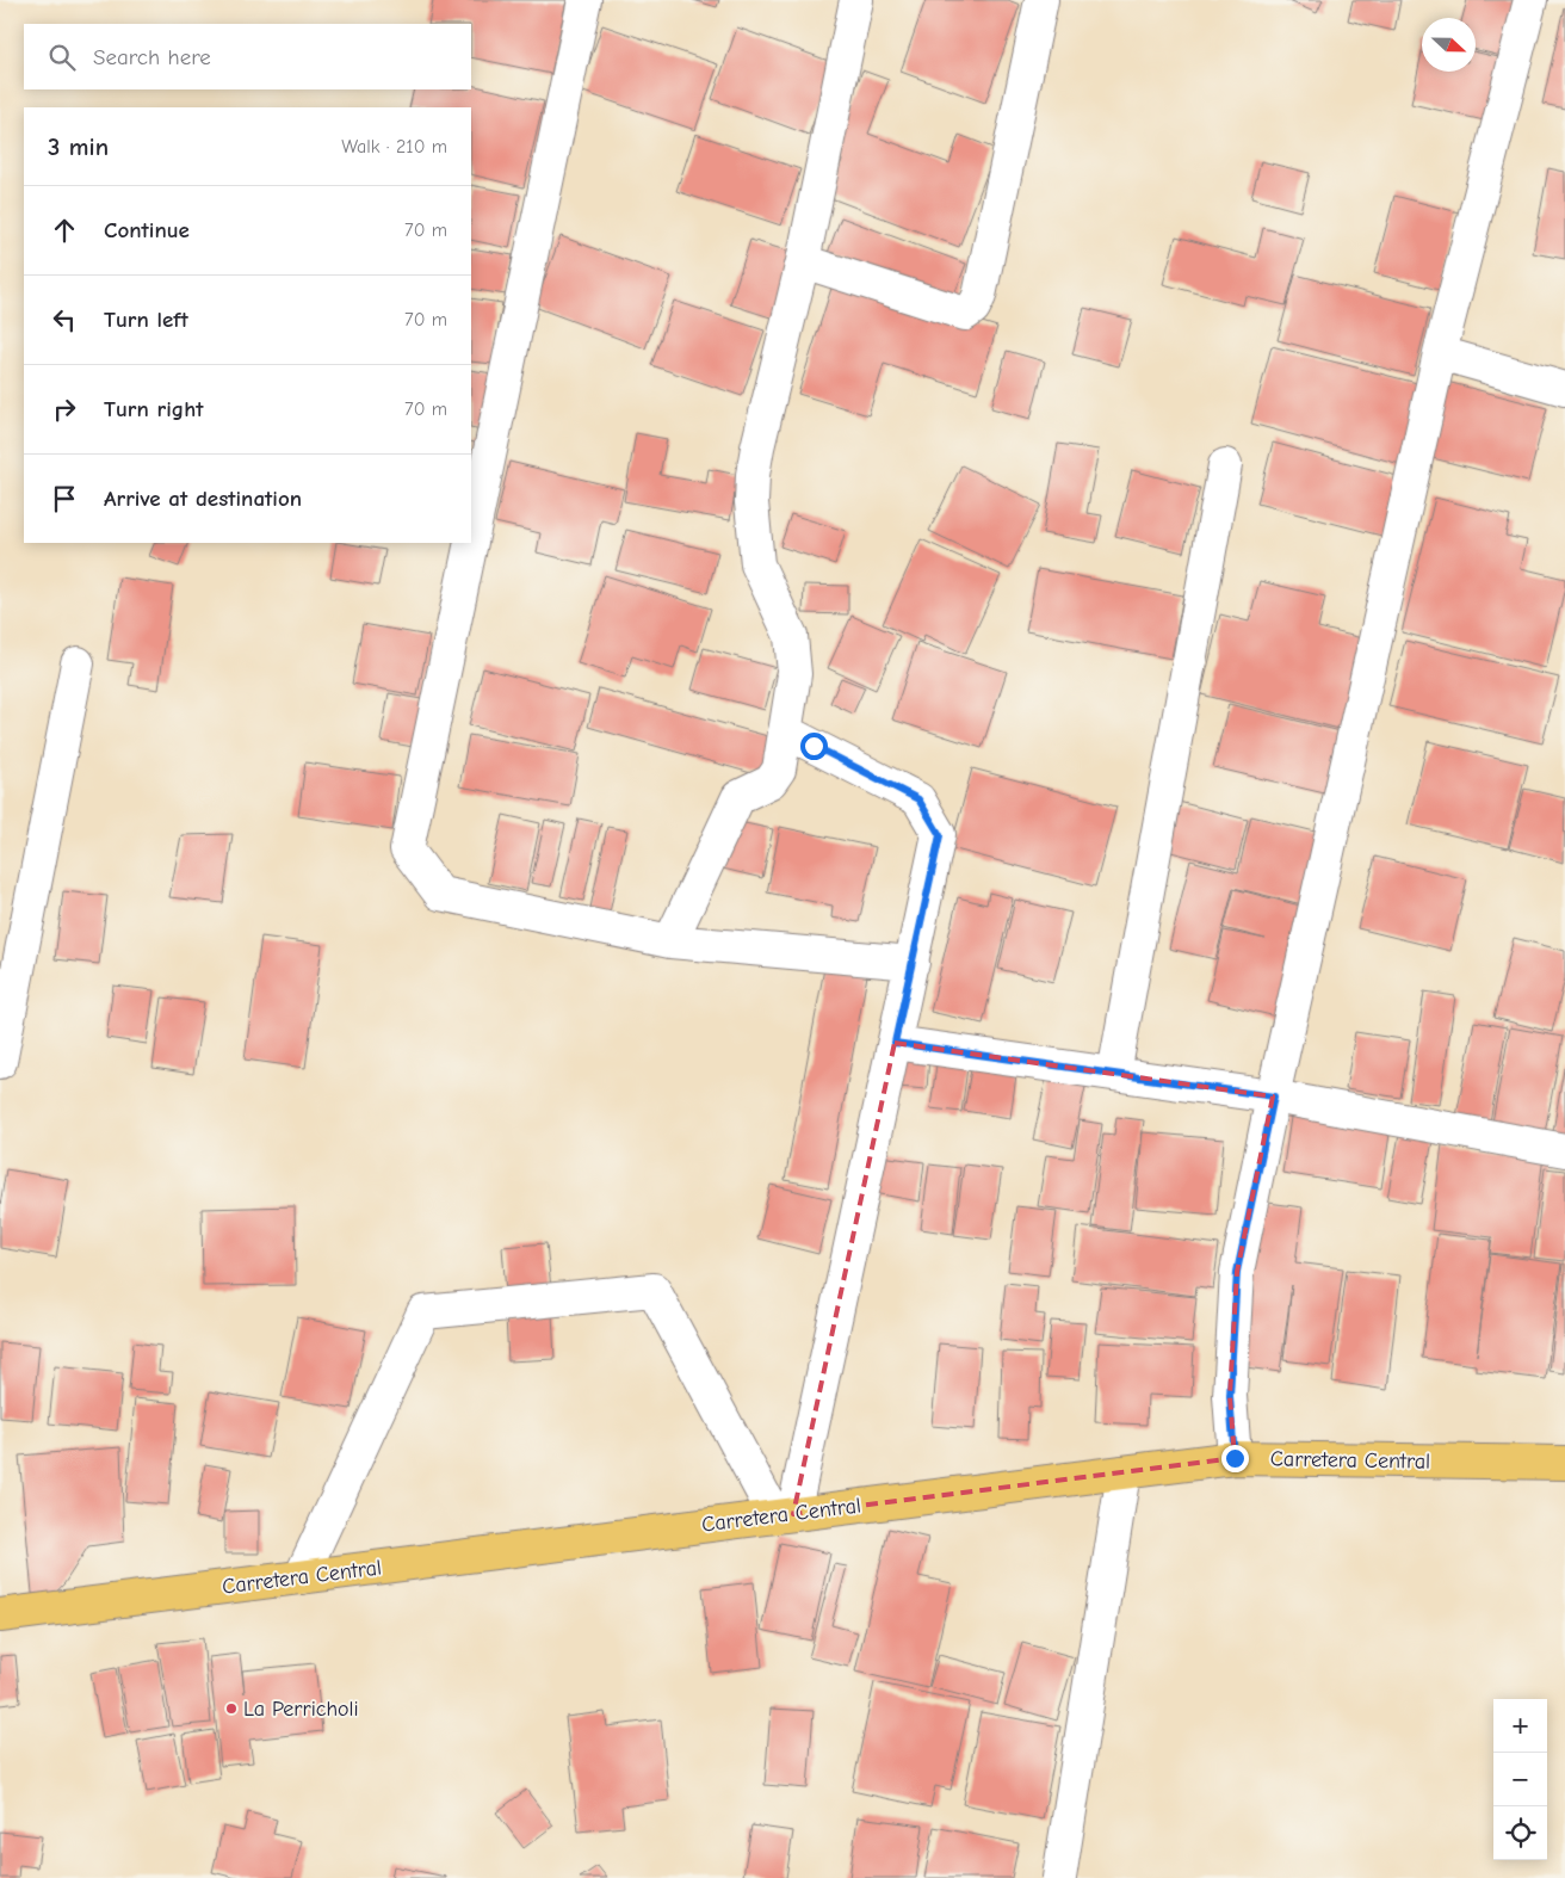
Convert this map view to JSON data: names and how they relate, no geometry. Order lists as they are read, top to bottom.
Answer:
{
  "streets": {
    "highway": ["Carretera Central"]
  },
  "places": ["La Perricholi"],
  "north": "right",
  "page": {
    "search": "Search here",
    "heading": ["3 min", "Walk · 210 m"],
    "list": [
      ["Continue", "70 m"],
      ["Turn left", "70 m"],
      ["Turn right", "70 m"],
      "Arrive at destination"
    ],
    "map_buttons": ["+", "−"]
  }
}
